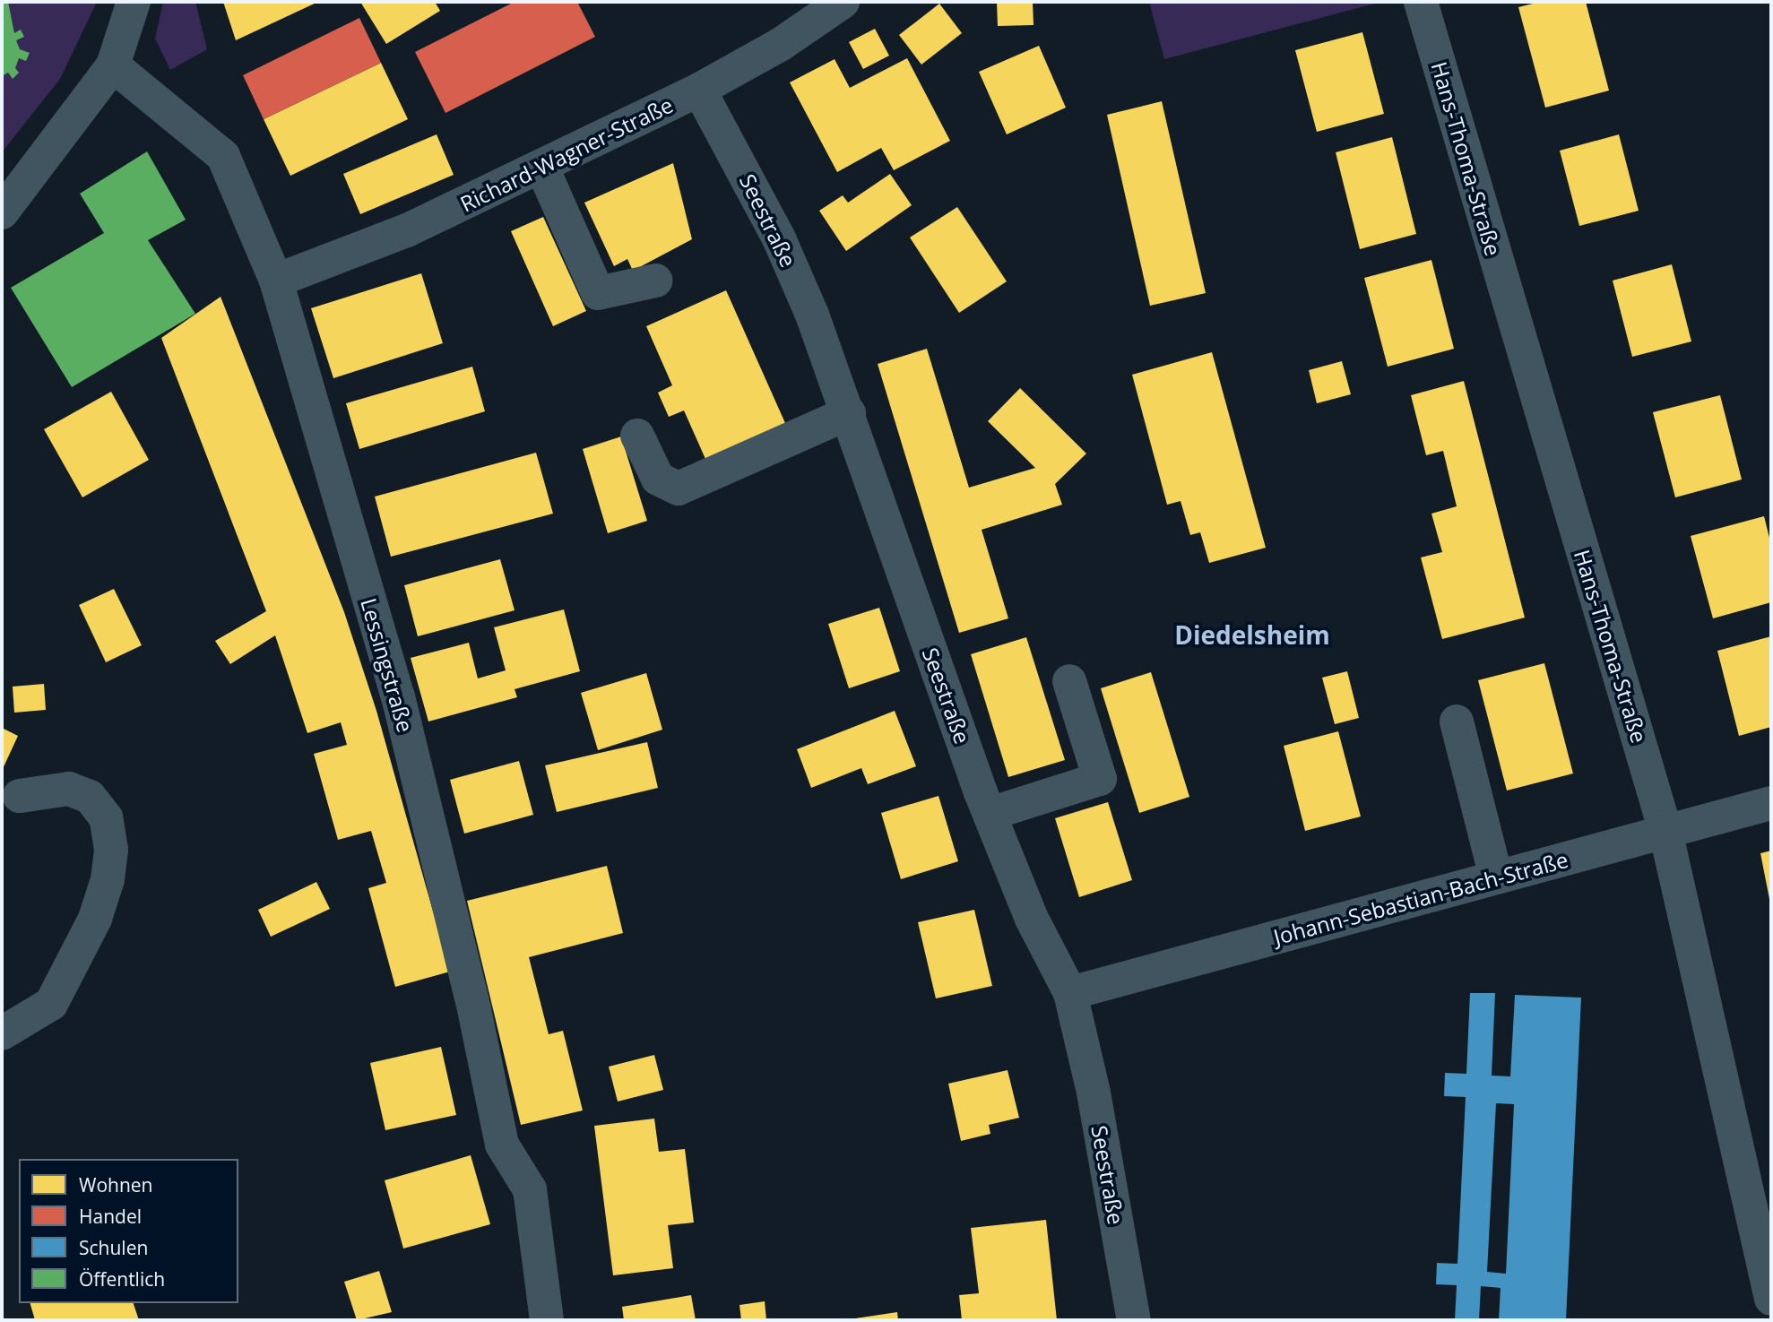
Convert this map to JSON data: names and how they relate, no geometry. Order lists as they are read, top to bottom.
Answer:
{
  "streets": {
    "street": [
      "Richard-Wagner-Straße",
      "Hans-Thoma-Straße",
      "Seestraße",
      "Lessingstraße",
      "Johann-Sebastian-Bach-Straße"
    ]
  },
  "crossings": [
    ["Richard-Wagner-Straße", "Seestraße"],
    ["Richard-Wagner-Straße", "Lessingstraße"],
    ["Hans-Thoma-Straße", "Johann-Sebastian-Bach-Straße"],
    ["Seestraße", "Johann-Sebastian-Bach-Straße"]
  ],
  "districts": ["Diedelsheim"],
  "legend": [
    "Wohnen",
    "Handel",
    "Schulen",
    "Öffentlich"
  ]
}
